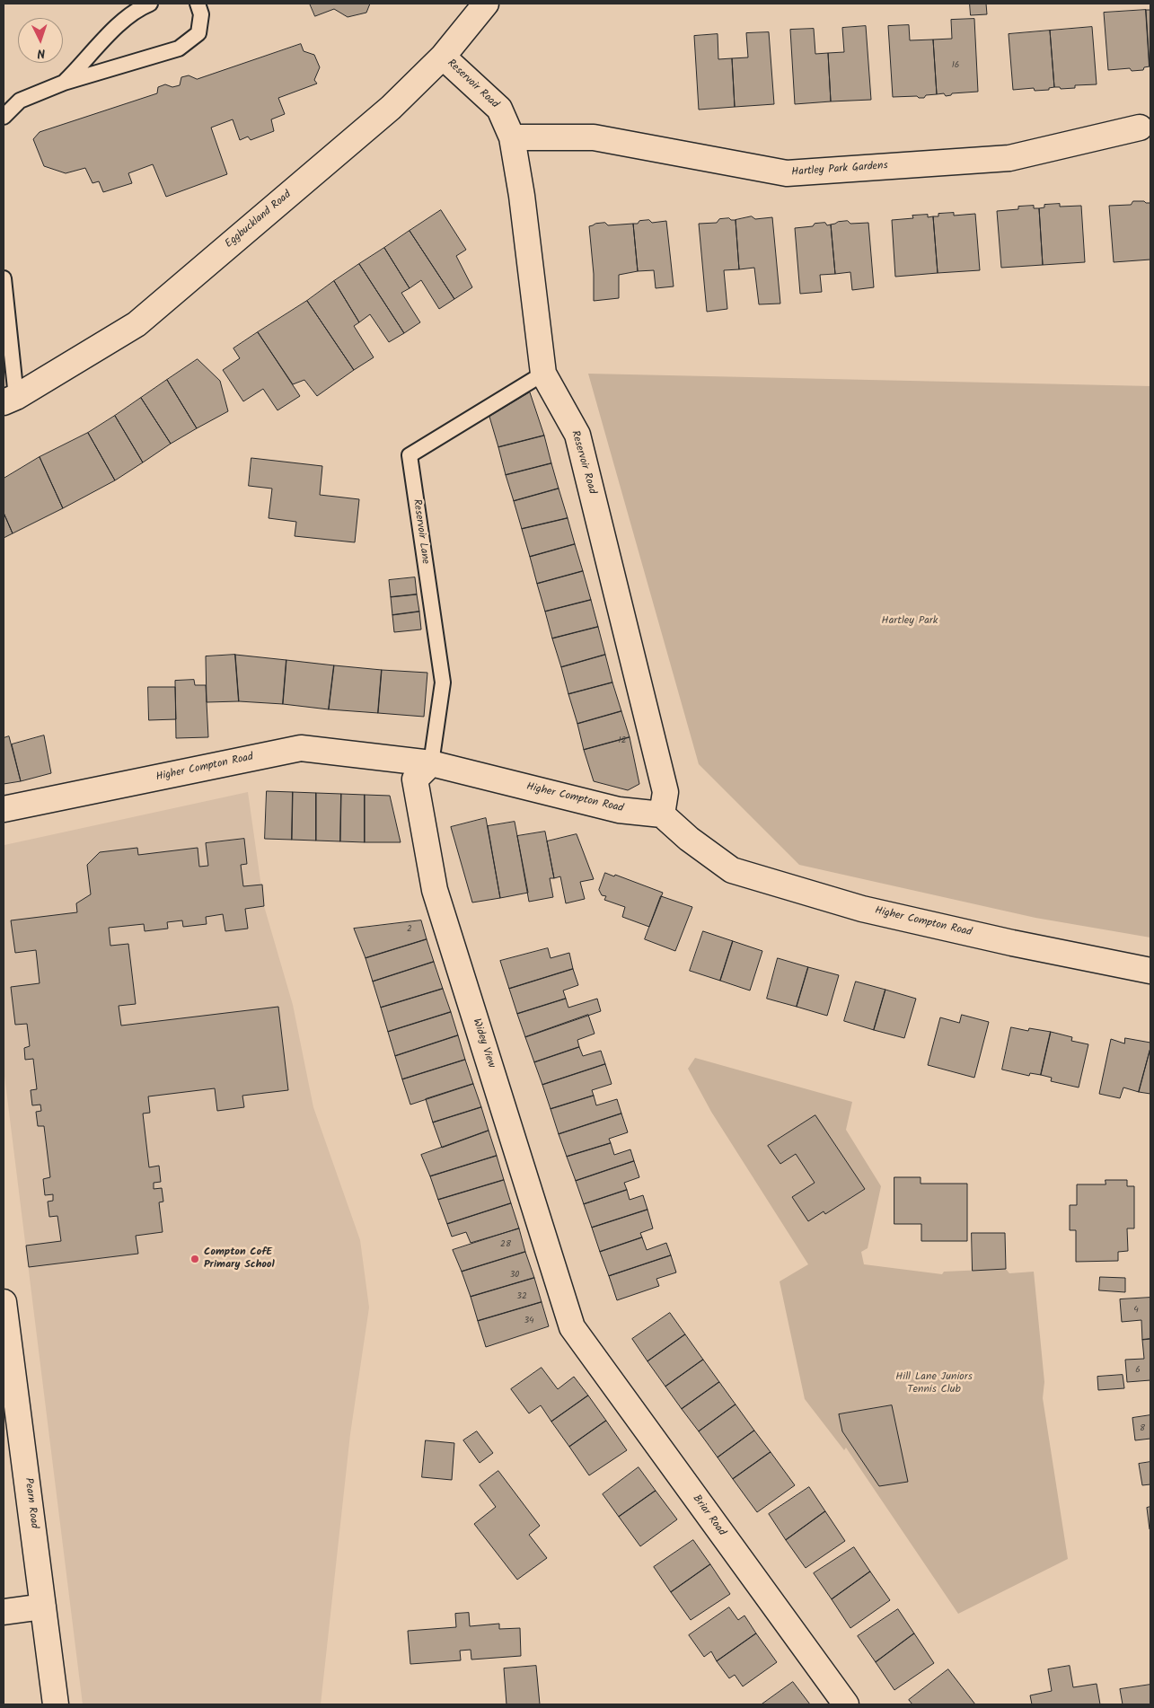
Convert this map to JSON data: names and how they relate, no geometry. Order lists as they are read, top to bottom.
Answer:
{
  "streets": {
    "street": [
      "Reservoir Road",
      "Hartley Park Gardens",
      "Eggbuckland Road",
      "Higher Compton Road",
      "Widey View",
      "Pearn Road",
      "Briar Road"
    ],
    "lane": ["Reservoir Lane"]
  },
  "crossings": [
    ["Reservoir Road", "Hartley Park Gardens"],
    ["Reservoir Road", "Eggbuckland Road"],
    ["Reservoir Road", "Reservoir Lane"],
    ["Reservoir Road", "Higher Compton Road"],
    ["Reservoir Lane", "Higher Compton Road"],
    ["Reservoir Lane", "Widey View"],
    ["Higher Compton Road", "Widey View"],
    ["Widey View", "Briar Road"]
  ],
  "parks": ["Hartley Park", "Hill Lane Juniors Tennis Club"],
  "places": ["Compton CofE Primary School"],
  "house_numbers": [
    "16",
    "12",
    "2",
    "28",
    "30",
    "32",
    "4",
    "34",
    "6",
    "8"
  ],
  "north": "bottom"
}
